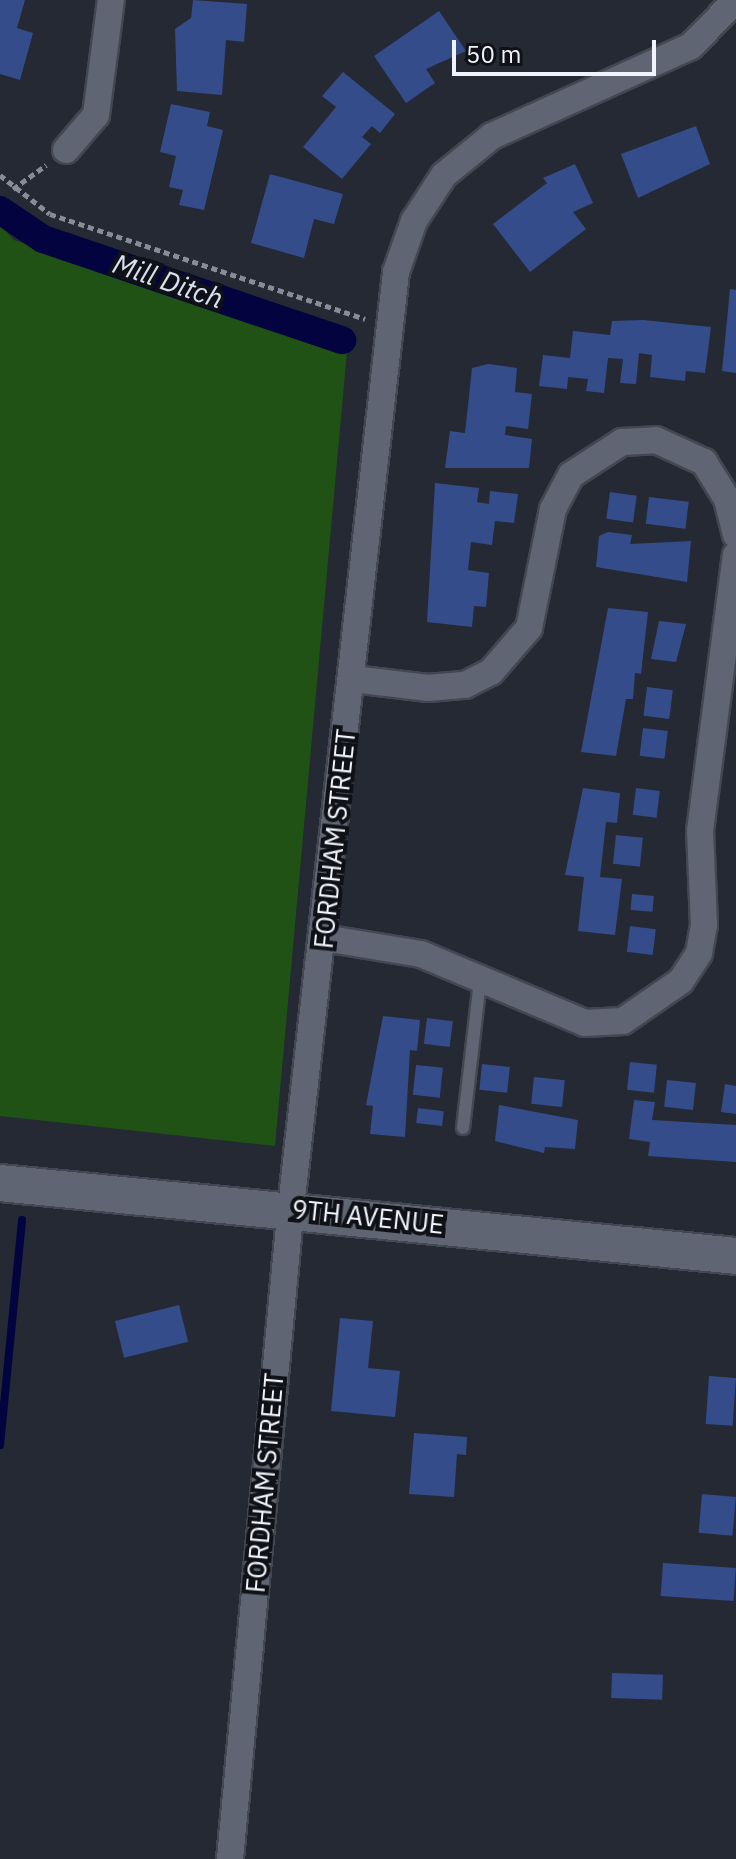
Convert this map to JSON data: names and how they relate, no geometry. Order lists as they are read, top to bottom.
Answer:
{
  "streets": {
    "main road": ["9TH AVENUE"],
    "street": ["FORDHAM STREET"]
  },
  "crossings": [
    ["FORDHAM STREET", "9TH AVENUE"]
  ],
  "water": ["Mill Ditch"],
  "scale_bar": "50 m"
}
